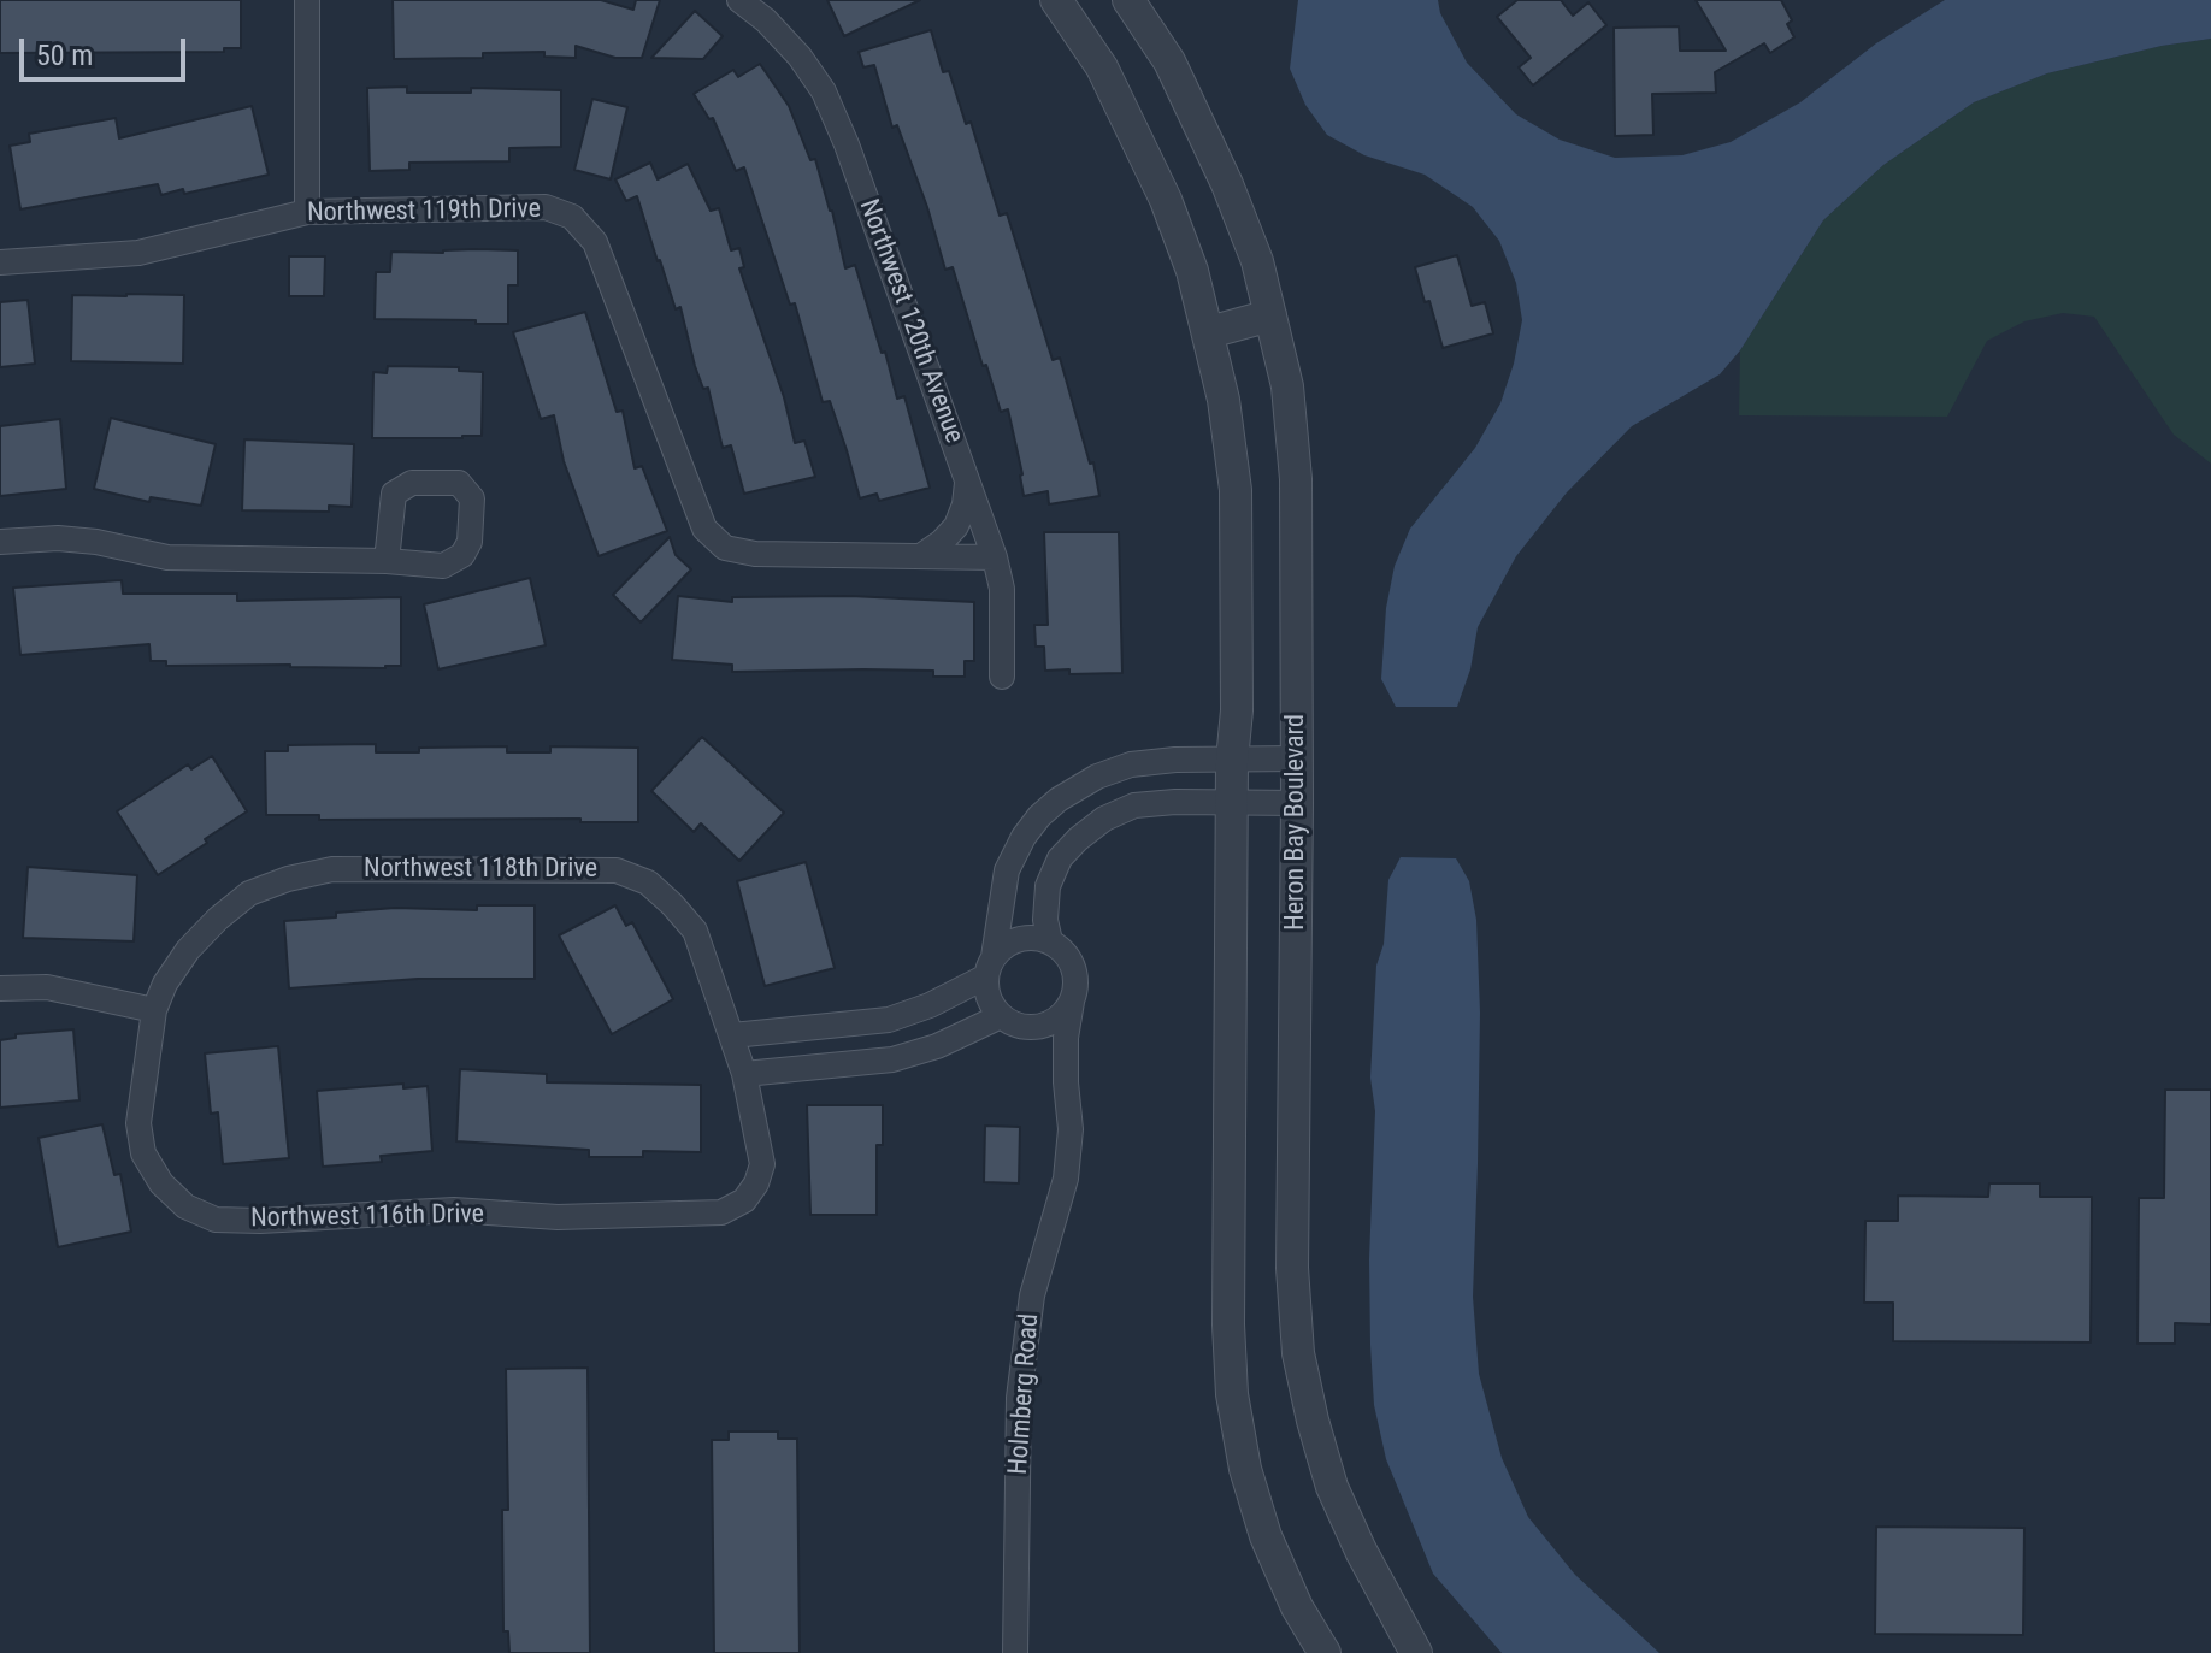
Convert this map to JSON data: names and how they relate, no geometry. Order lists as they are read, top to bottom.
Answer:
{
  "streets": {
    "street": [
      "Northwest 119th Drive",
      "Northwest 120th Avenue",
      "Heron Bay Boulevard",
      "Northwest 118th Drive",
      "Northwest 116th Drive",
      "Holmberg Road"
    ]
  },
  "crossings": [
    ["Northwest 119th Drive", "Northwest 120th Avenue"],
    ["Northwest 118th Drive", "Northwest 116th Drive"]
  ],
  "scale_bar": "50 m"
}
